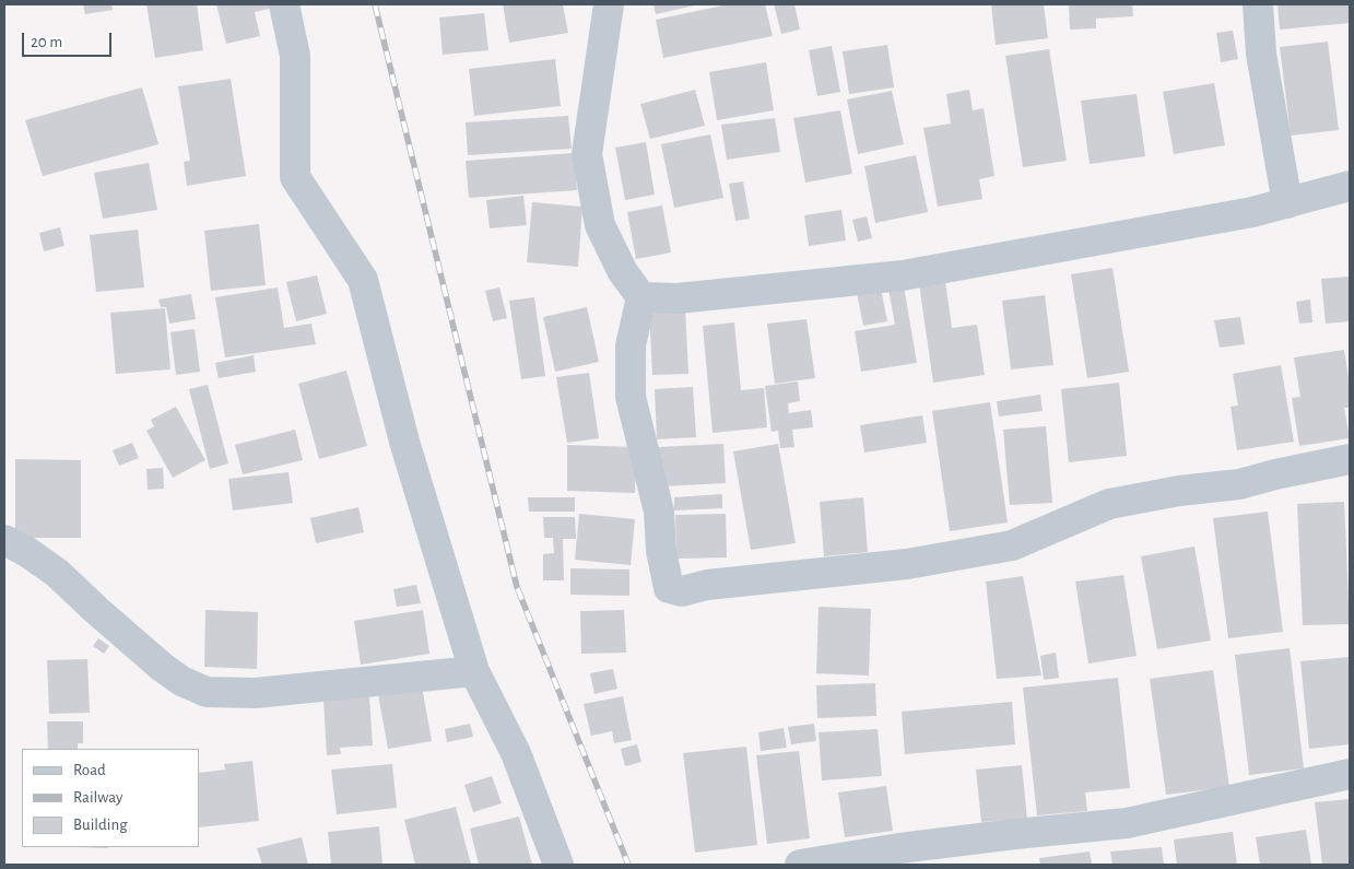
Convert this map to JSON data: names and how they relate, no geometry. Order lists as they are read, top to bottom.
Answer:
{
  "legend": ["Road", "Railway", "Building"],
  "scale_bar": "20 m"
}
